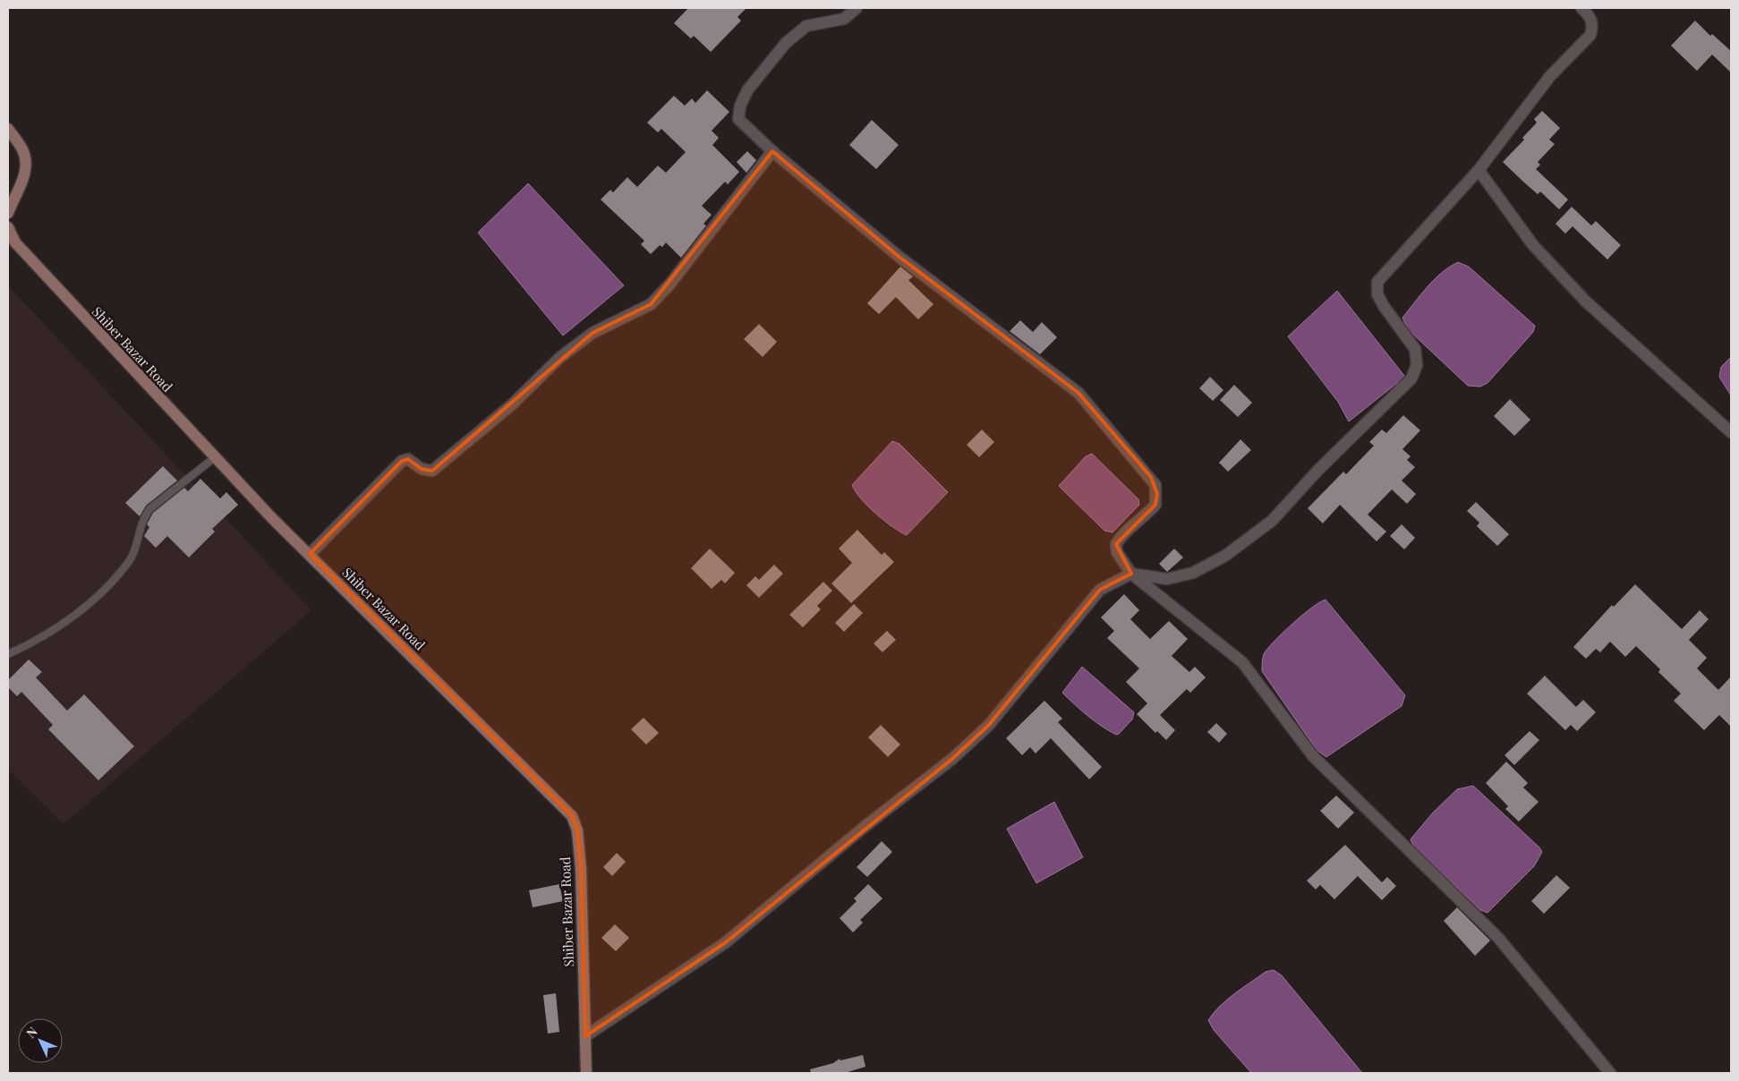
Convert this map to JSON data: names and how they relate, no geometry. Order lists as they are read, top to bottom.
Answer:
{
  "streets": {
    "street": ["Shiber Bazar Road"]
  },
  "north": "top left"
}
